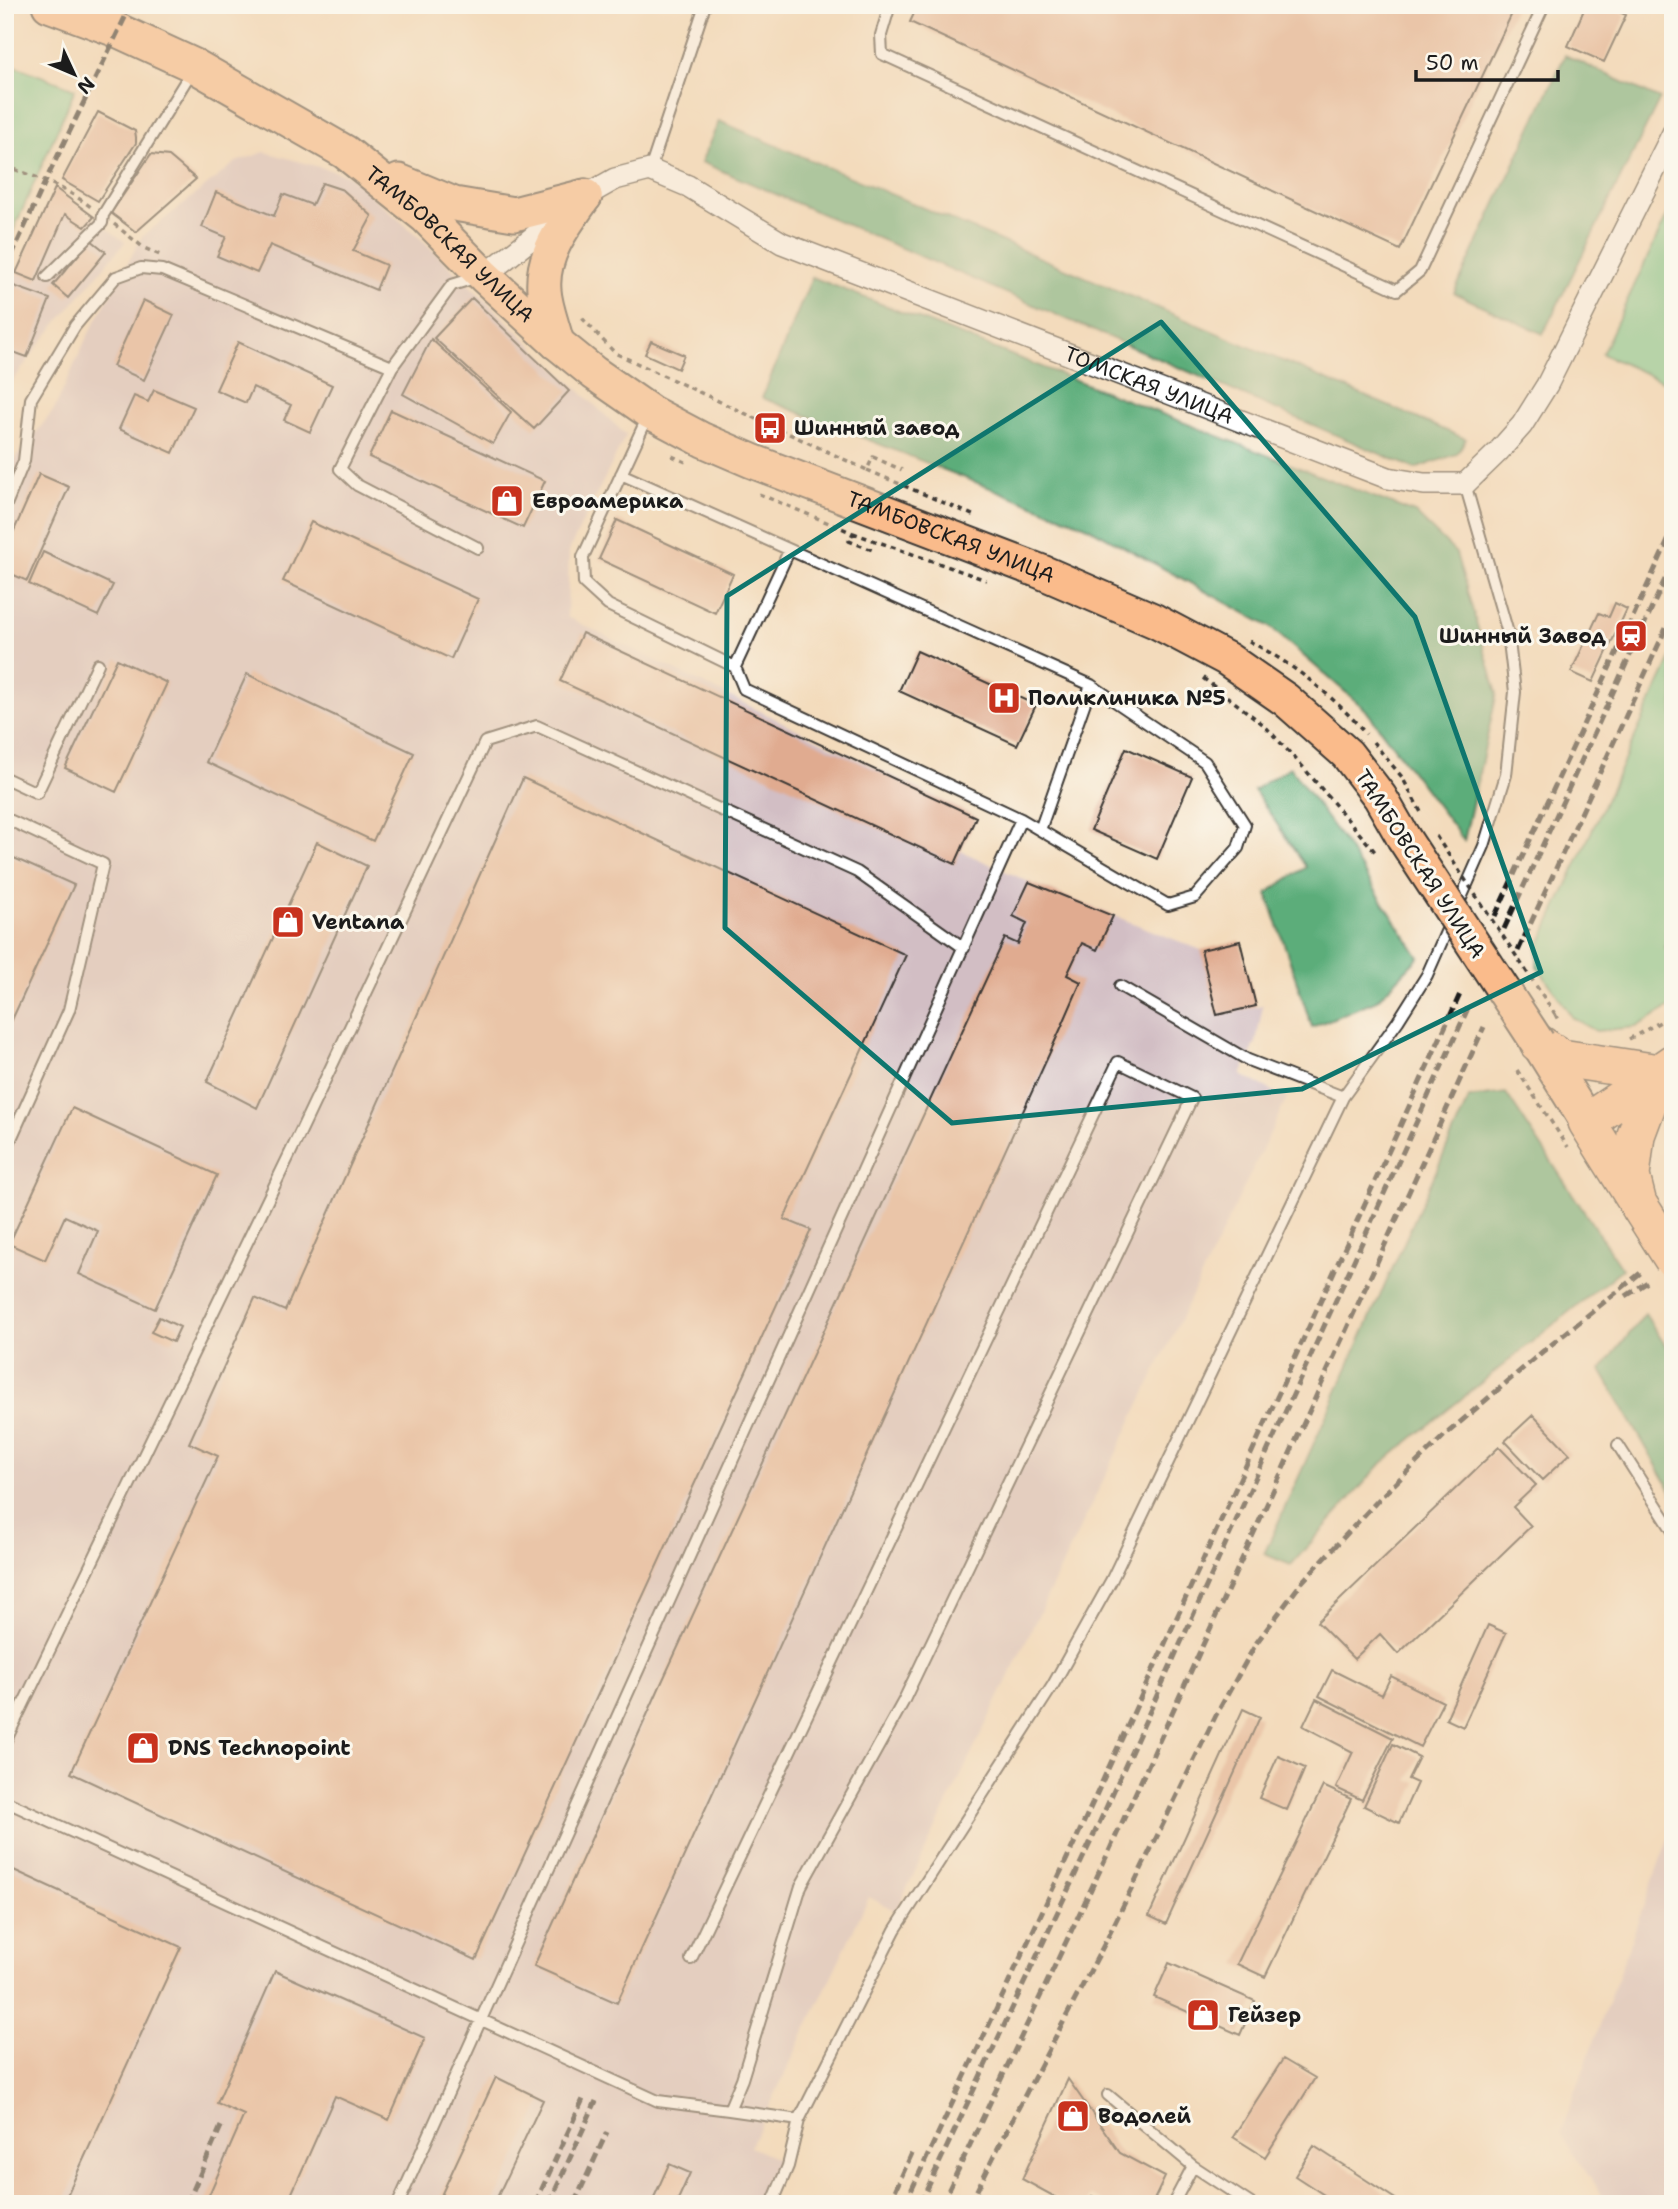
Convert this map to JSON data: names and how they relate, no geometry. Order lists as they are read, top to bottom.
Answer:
{
  "streets": {
    "highway": ["ТАМБОВСКАЯ УЛИЦА"],
    "street": ["ТОМСКАЯ УЛИЦА"]
  },
  "places": {
    "bus stop": ["Шинный завод"],
    "shop": [
      "Евроамерика",
      "Ventana",
      "DNS Technopoint",
      "Гейзер",
      "Водолей"
    ],
    "station": ["Шинный Завод"],
    "hospital": ["Поликлиника №5"]
  },
  "scale_bar": "50 m",
  "north": "bottom right"
}
